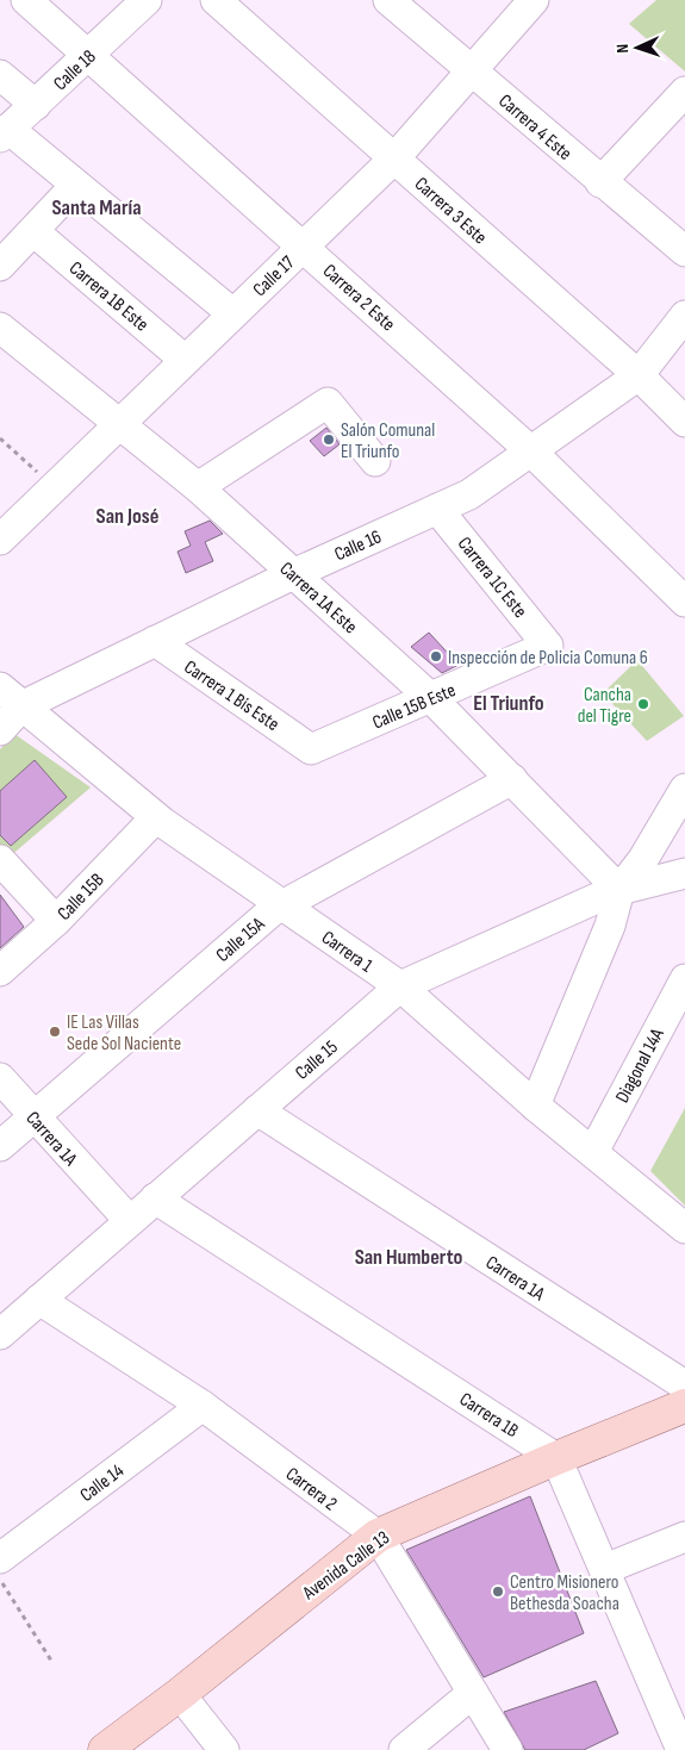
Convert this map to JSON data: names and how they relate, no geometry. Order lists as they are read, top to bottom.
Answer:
{
  "streets": {
    "main road": ["Avenida Calle 13"],
    "street": [
      "Calle 18",
      "Carrera 4 Este",
      "Carrera 3 Este",
      "Calle 17",
      "Carrera 1B Este",
      "Carrera 2 Este",
      "Calle 16",
      "Carrera 1C Este",
      "Carrera 1A Este",
      "Carrera 1 Bis Este",
      "Calle 15B Este",
      "Calle 15B",
      "Calle 15A",
      "Carrera 1",
      "Calle 15",
      "Diagonal 14A",
      "Carrera 1A",
      "Carrera 1B",
      "Calle 14",
      "Carrera 2"
    ]
  },
  "crossings": [
    ["Calle 18", "Carrera 2 Este"],
    ["Carrera 4 Este", "Calle 17"],
    ["Carrera 3 Este", "Calle 17"],
    ["Carrera 3 Este", "Calle 16"],
    ["Calle 17", "Carrera 1B Este"],
    ["Calle 17", "Carrera 2 Este"],
    ["Calle 17", "Carrera 1A Este"],
    ["Carrera 2 Este", "Calle 16"],
    ["Calle 16", "Carrera 1C Este"],
    ["Calle 16", "Carrera 1A Este"],
    ["Calle 16", "Carrera 1 Bis Este"],
    ["Calle 16", "Carrera 1"],
    ["Carrera 1C Este", "Calle 15B Este"],
    ["Carrera 1A Este", "Calle 15B Este"],
    ["Carrera 1A Este", "Calle 15A"],
    ["Carrera 1A Este", "Calle 15"],
    ["Carrera 1 Bis Este", "Calle 15B Este"],
    ["Calle 15B", "Carrera 1"],
    ["Calle 15A", "Carrera 1"],
    ["Calle 15A", "Carrera 1A"],
    ["Carrera 1", "Calle 15"],
    ["Carrera 1", "Diagonal 14A"],
    ["Calle 15", "Carrera 1A"],
    ["Calle 15", "Carrera 1B"],
    ["Calle 15", "Carrera 2"],
    ["Carrera 1B", "Avenida Calle 13"],
    ["Calle 14", "Carrera 2"],
    ["Carrera 2", "Avenida Calle 13"]
  ],
  "districts": [
    "Santa María",
    "San José",
    "El Triunfo",
    "San Humberto"
  ],
  "places": [
    "Salón Comunal El Triunfo",
    "Inspección de Policia Comuna 6",
    "Cancha del Tigre",
    "IE Las Villas Sede Sol Naciente",
    "Centro Misionero Bethesda Soacha"
  ],
  "north": "left"
}
